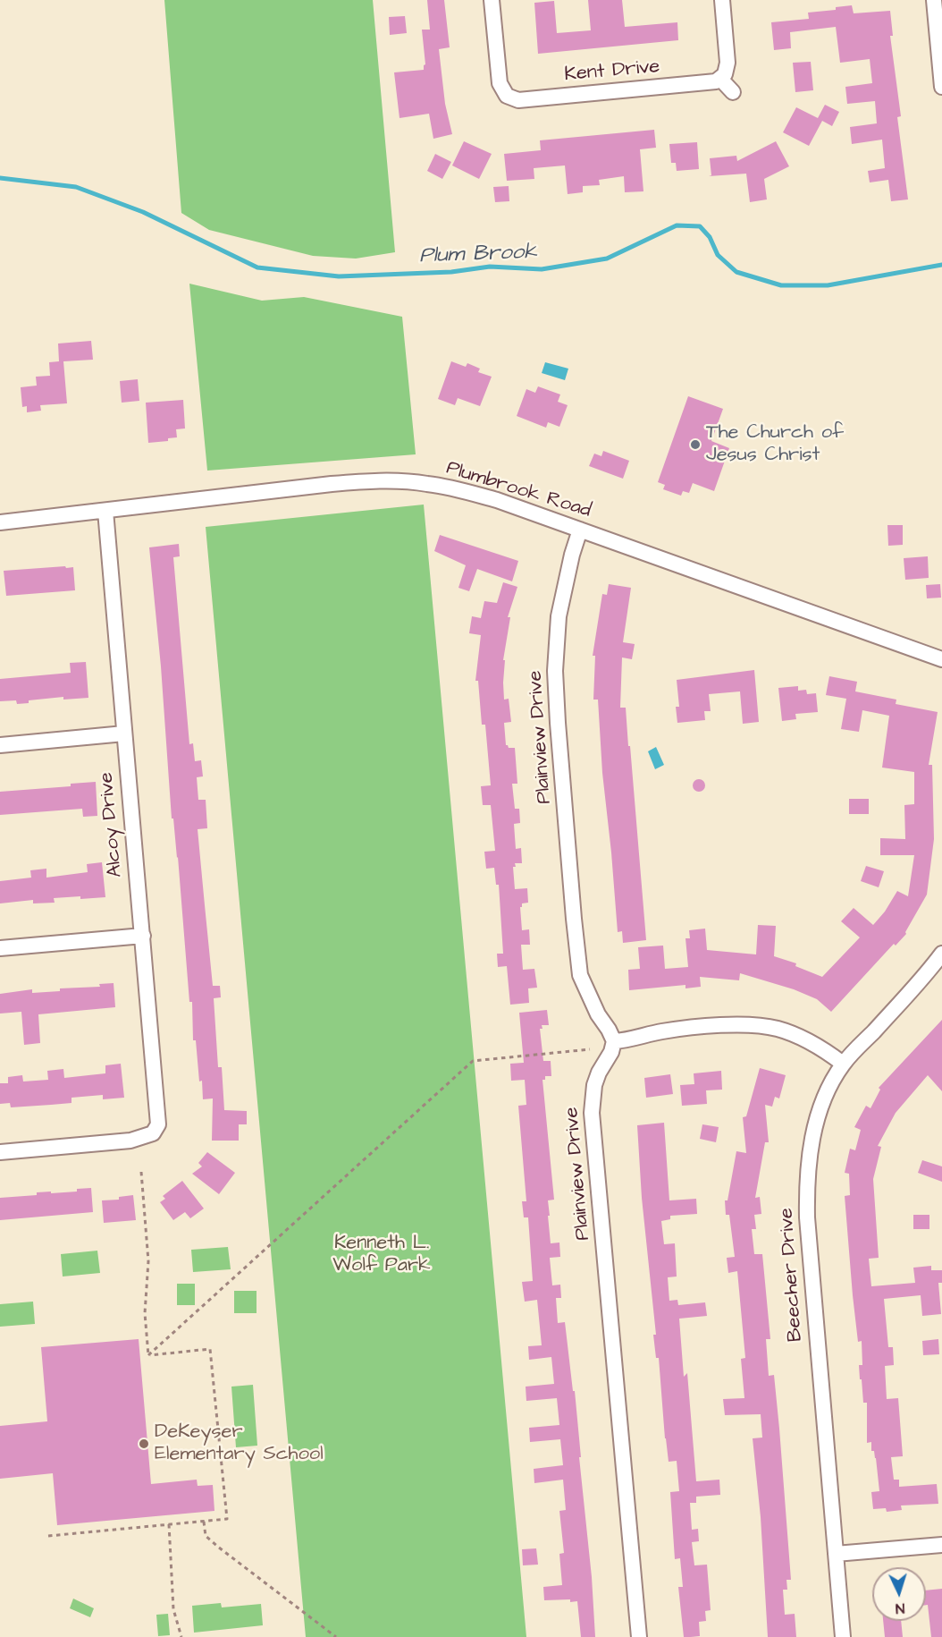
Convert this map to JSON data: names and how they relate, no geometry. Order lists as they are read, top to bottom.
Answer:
{
  "streets": {
    "street": [
      "Kent Drive",
      "Plumbrook Road",
      "Plainview Drive",
      "Alcoy Drive",
      "Beecher Drive"
    ]
  },
  "crossings": [
    ["Plumbrook Road", "Plainview Drive"],
    ["Plumbrook Road", "Alcoy Drive"]
  ],
  "water": ["Plum Brook"],
  "parks": ["Kenneth L. Wolf Park"],
  "places": ["The Church of Jesus Christ", "DeKeyser Elementary School"],
  "north": "bottom"
}
